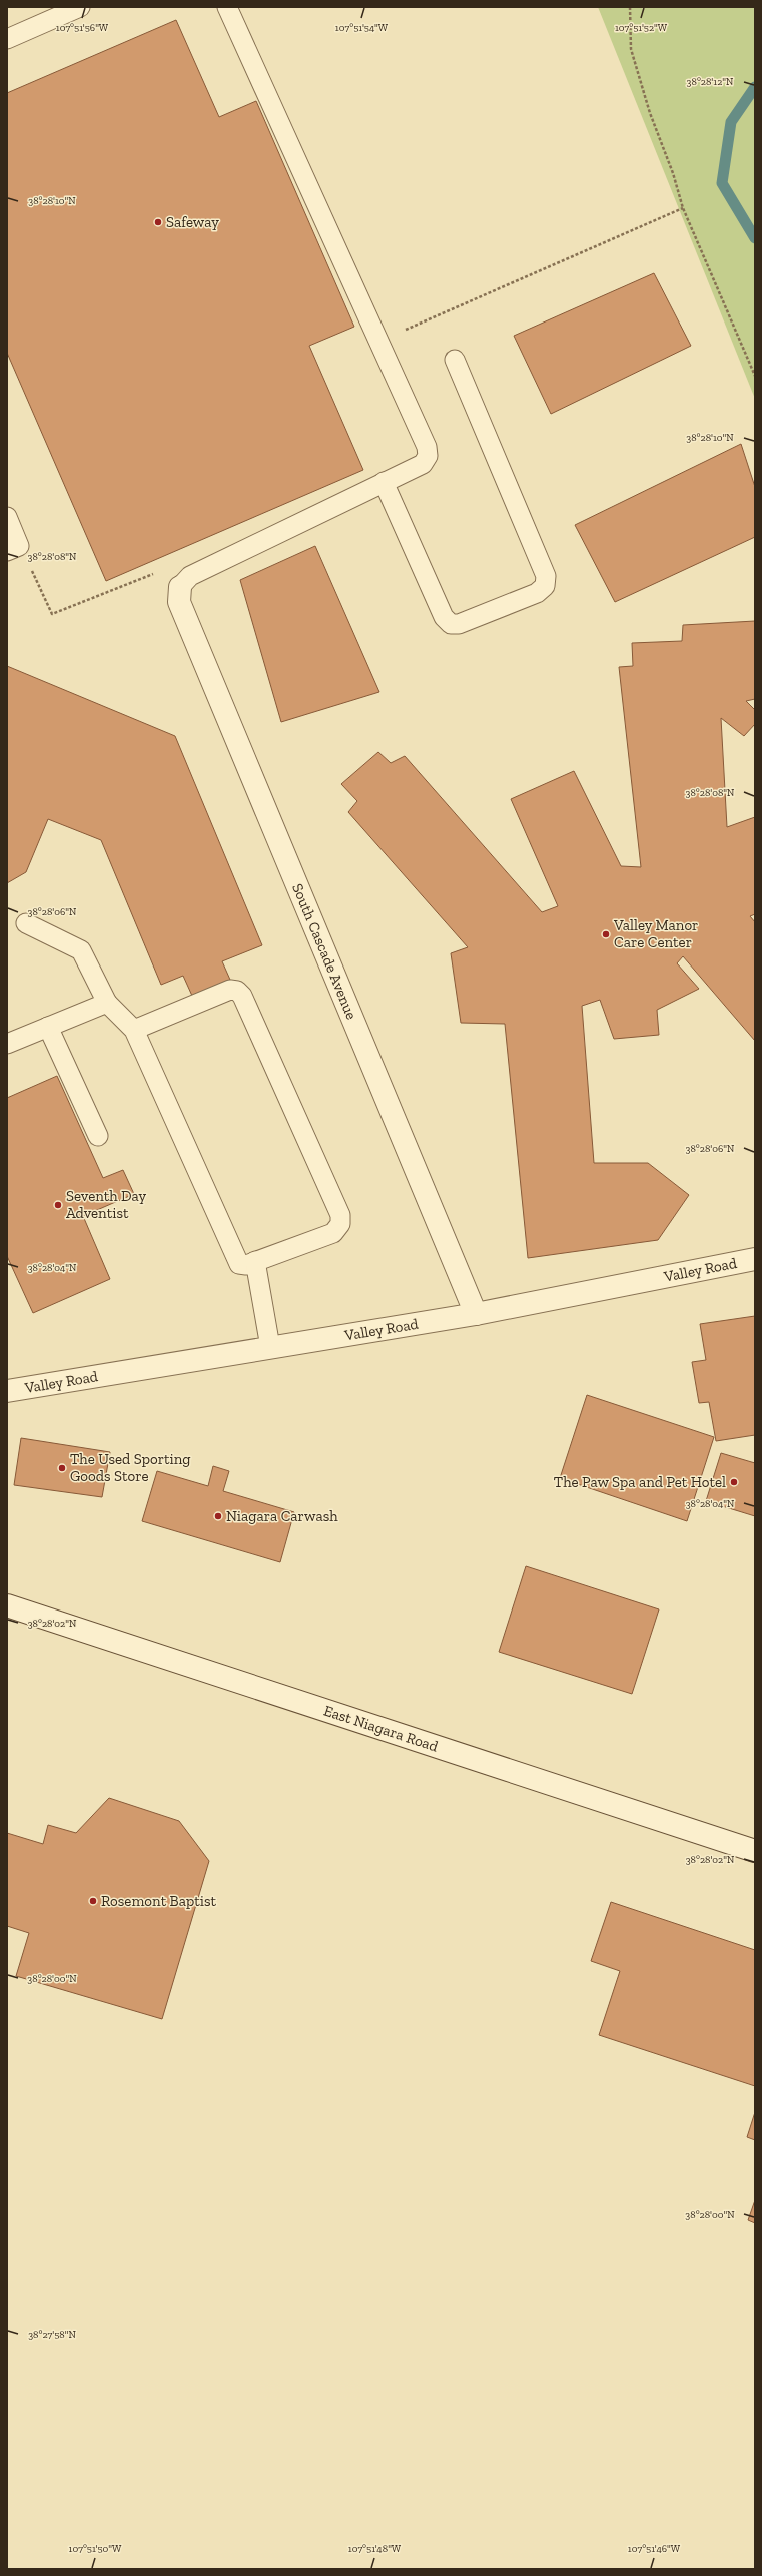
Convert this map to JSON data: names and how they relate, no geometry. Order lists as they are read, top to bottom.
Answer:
{
  "streets": {
    "street": ["South Cascade Avenue", "Valley Road", "East Niagara Road"]
  },
  "crossings": [
    ["South Cascade Avenue", "Valley Road"]
  ],
  "places": [
    "Safeway",
    "Valley Manor Care Center",
    "Seventh Day Adventist",
    "The Used Sporting Goods Store",
    "The Paw Spa and Pet Hotel",
    "Niagara Carwash",
    "Rosemont Baptist"
  ],
  "coordinates": [
    "107°51'56\"W",
    "107°51'54\"W",
    "107°51'52\"W",
    "38°28'12\"N",
    "38°28'10\"N",
    "38°28'08\"N",
    "38°28'06\"N",
    "38°28'04\"N",
    "38°28'02\"N",
    "38°28'00\"N",
    "38°27'58\"N",
    "107°51'50\"W",
    "107°51'48\"W",
    "107°51'46\"W"
  ]
}
